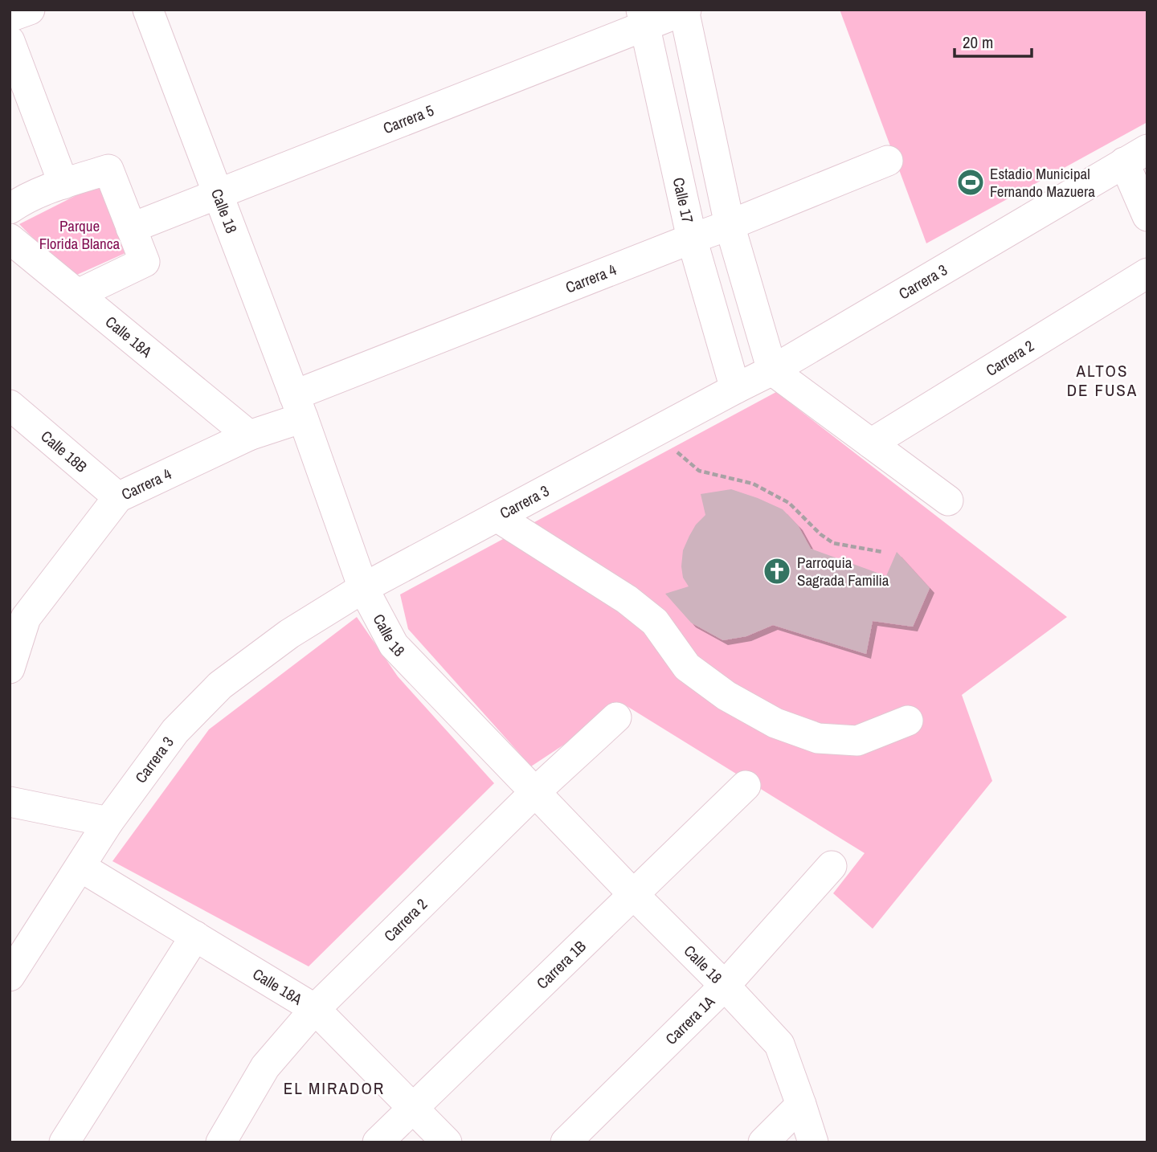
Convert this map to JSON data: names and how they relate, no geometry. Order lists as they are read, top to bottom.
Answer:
{
  "streets": {
    "street": [
      "Carrera 5",
      "Calle 17",
      "Calle 18",
      "Carrera 4",
      "Carrera 3",
      "Calle 18A",
      "Carrera 2",
      "Calle 18B",
      "Carrera 1B",
      "Carrera 1A"
    ]
  },
  "crossings": [
    ["Carrera 5", "Calle 17"],
    ["Carrera 5", "Calle 18"],
    ["Calle 17", "Carrera 4"],
    ["Calle 17", "Carrera 3"],
    ["Calle 18", "Carrera 4"],
    ["Calle 18", "Carrera 3"],
    ["Calle 18", "Carrera 2"],
    ["Calle 18", "Carrera 1B"],
    ["Calle 18", "Carrera 1A"],
    ["Carrera 4", "Calle 18A"],
    ["Carrera 4", "Calle 18B"],
    ["Carrera 3", "Calle 18A"],
    ["Calle 18A", "Carrera 2"],
    ["Calle 18A", "Carrera 1B"]
  ],
  "districts": ["ALTOS DE FUSA", "EL MIRADOR"],
  "parks": ["Parque Florida Blanca"],
  "places": {
    "sports": ["Estadio Municipal Fernando Mazuera"],
    "church": ["Parroquia Sagrada Familia"]
  },
  "scale_bar": "20 m"
}
